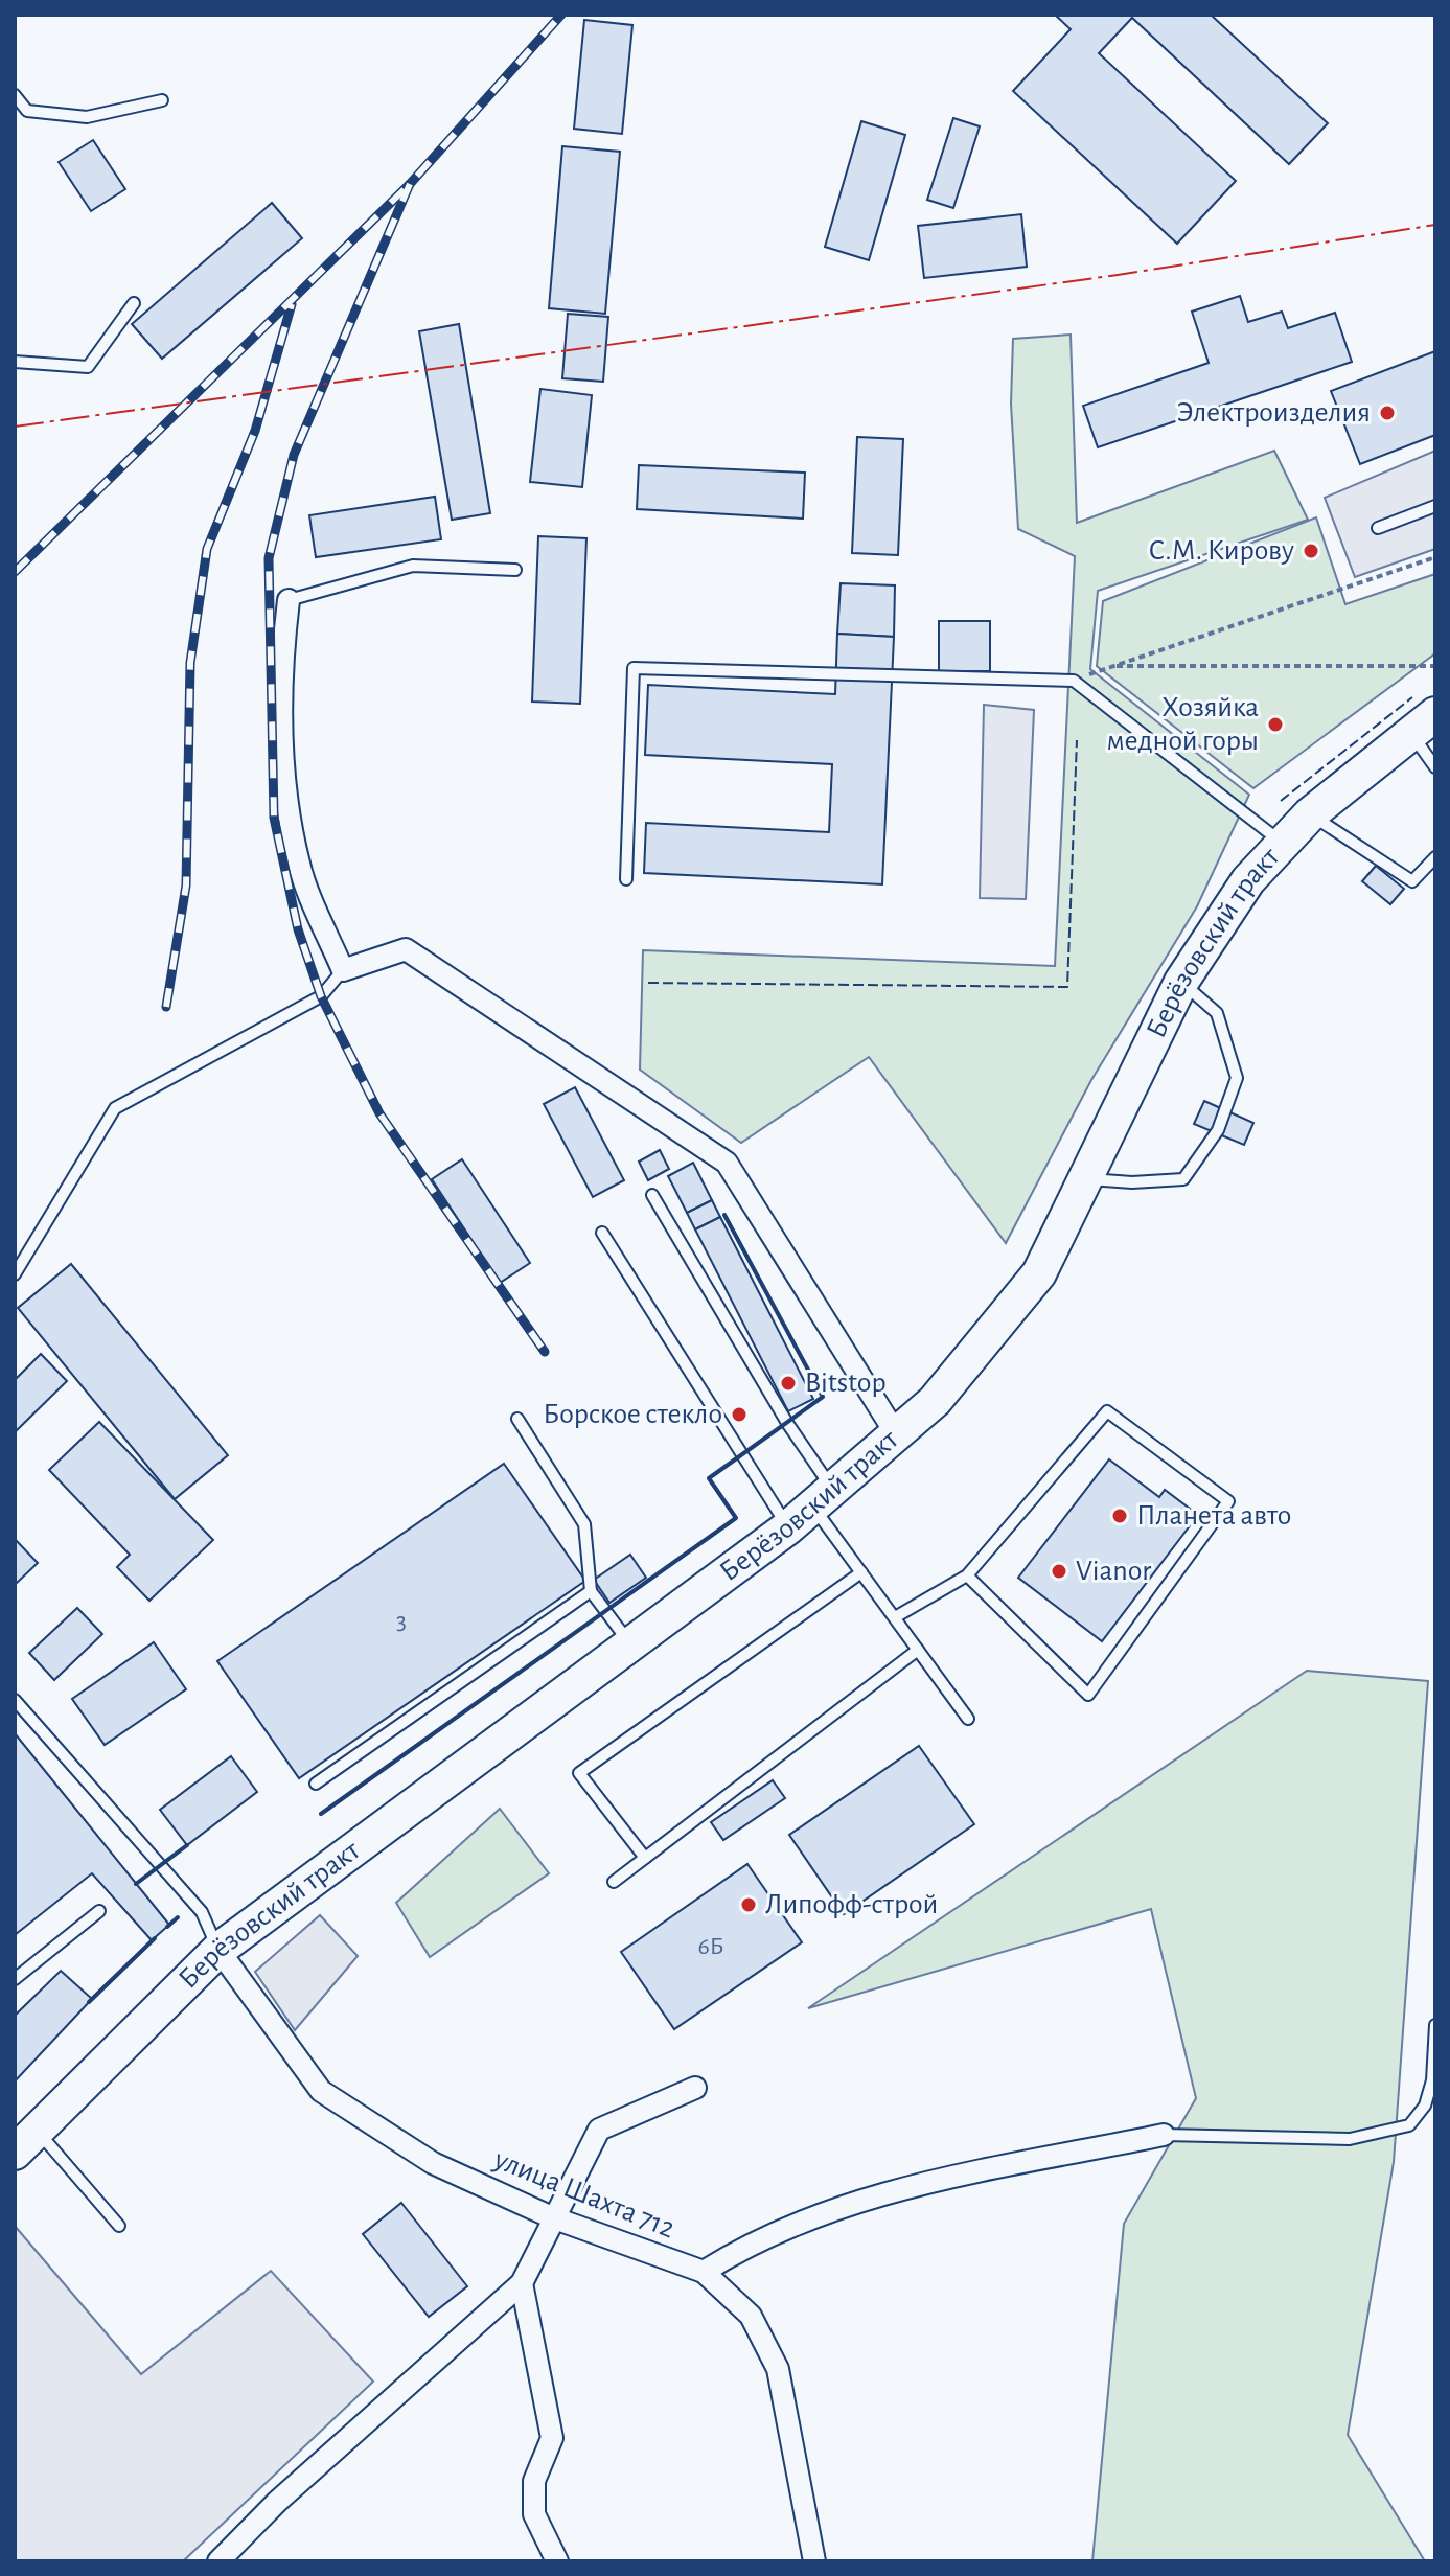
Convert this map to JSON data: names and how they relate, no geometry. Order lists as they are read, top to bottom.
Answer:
{
  "streets": {
    "main road": ["Берёзовский тракт"],
    "street": ["улица Шахта 712"]
  },
  "crossings": [
    ["Берёзовский тракт", "улица Шахта 712"]
  ],
  "places": [
    "Электроизделия",
    "С.М. Кирову",
    "Хозяйка медной горы",
    "Bitstop",
    "Борское стекло",
    "Планета авто",
    "Vianor",
    "Липофф-строй"
  ],
  "house_numbers": ["3", "6Б"]
}
